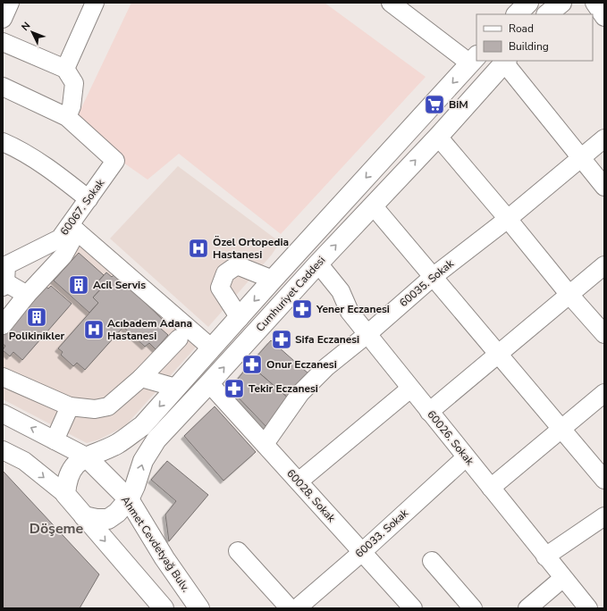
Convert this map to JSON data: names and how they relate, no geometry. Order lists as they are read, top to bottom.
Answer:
{
  "streets": {
    "main road": ["Cumhuriyet Caddesi", "Ahmet Cevdetyağ Bulv."],
    "street": [
      "60067. Sokak",
      "60035. Sokak",
      "60026. Sokak",
      "60028. Sokak",
      "60033. Sokak"
    ]
  },
  "crossings": [
    ["60035. Sokak", "60026. Sokak"],
    ["60035. Sokak", "60028. Sokak"],
    ["Cumhuriyet Caddesi", "60026. Sokak"],
    ["Cumhuriyet Caddesi", "60028. Sokak"],
    ["Cumhuriyet Caddesi", "Ahmet Cevdetyağ Bulv."],
    ["60026. Sokak", "60033. Sokak"],
    ["60028. Sokak", "60033. Sokak"]
  ],
  "districts": ["Döşeme"],
  "places": {
    "supermarket": ["BiM"],
    "hospital": ["Özel Ortopedia Hastanesi", "Acıbadem Adana Hastanesi"],
    "building": ["Acil Servis", "Polikinikler"],
    "pharmacy": [
      "Yener Eczanesi",
      "Sifa Eczanesi",
      "Onur Eczanesi",
      "Tekir Eczanesi"
    ]
  },
  "legend": ["Road", "Building"],
  "north": "top left"
}
